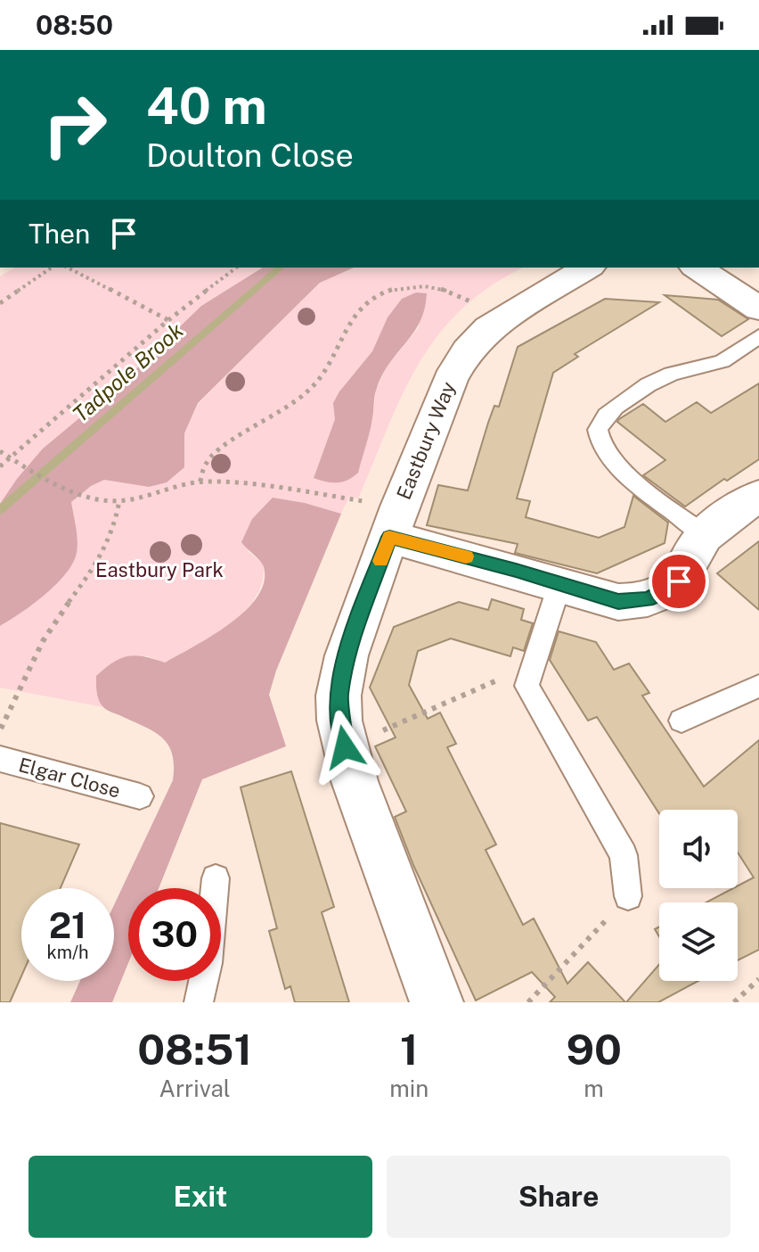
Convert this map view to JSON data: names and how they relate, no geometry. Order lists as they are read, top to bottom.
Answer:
{
  "streets": {
    "street": ["Eastbury Way"],
    "lane": ["Elgar Close"]
  },
  "water": ["Tadpole Brook"],
  "parks": ["Eastbury Park"],
  "page": {
    "status": "08:50",
    "turn": ["40 m", "Doulton Close"],
    "then": "Then",
    "speed": "21 km/h",
    "limit": "30",
    "eta": [
      "08:51",
      "Arrival",
      "1",
      "min",
      "90",
      "m"
    ],
    "buttons": ["Exit", "Share"]
  }
}
